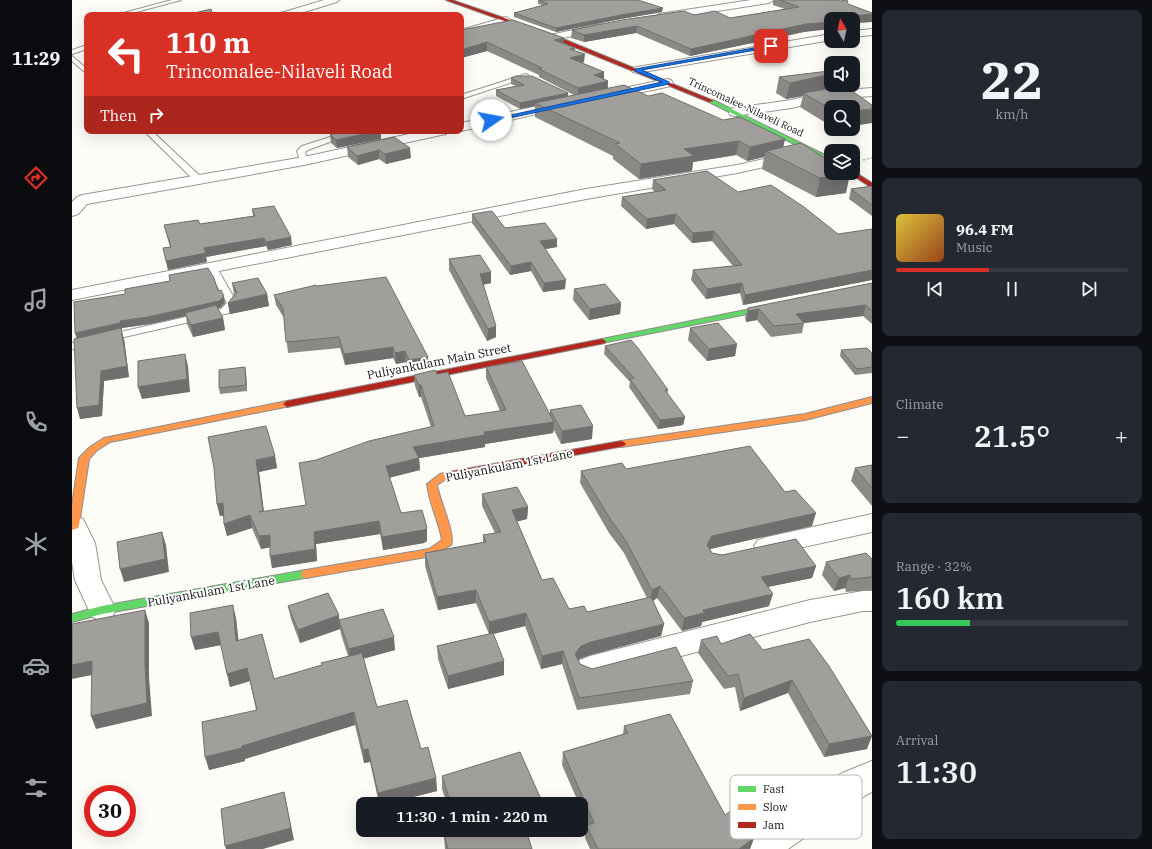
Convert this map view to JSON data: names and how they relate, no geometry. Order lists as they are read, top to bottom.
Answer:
{
  "streets": {
    "street": ["Trincomalee-Nilaveli Road", "Puliyankulam Main Street", "Puliyankulam 1st Lane"]
  },
  "legend": ["Fast", "Slow", "Jam"],
  "north": "top",
  "page": {
    "tabs": "11:29",
    "tile": [
      ["22", "km/h"],
      "Climate",
      ["Range · 32%", "160 km"],
      ["Arrival", "11:30"]
    ],
    "turn": ["110 m", "Trincomalee-Nilaveli Road"],
    "then": "Then",
    "song": ["96.4 FM", "Music"],
    "heat": ["−", "21.5°", "+"],
    "limit": "30",
    "trip": "11:30 · 1 min · 220 m"
  }
}
